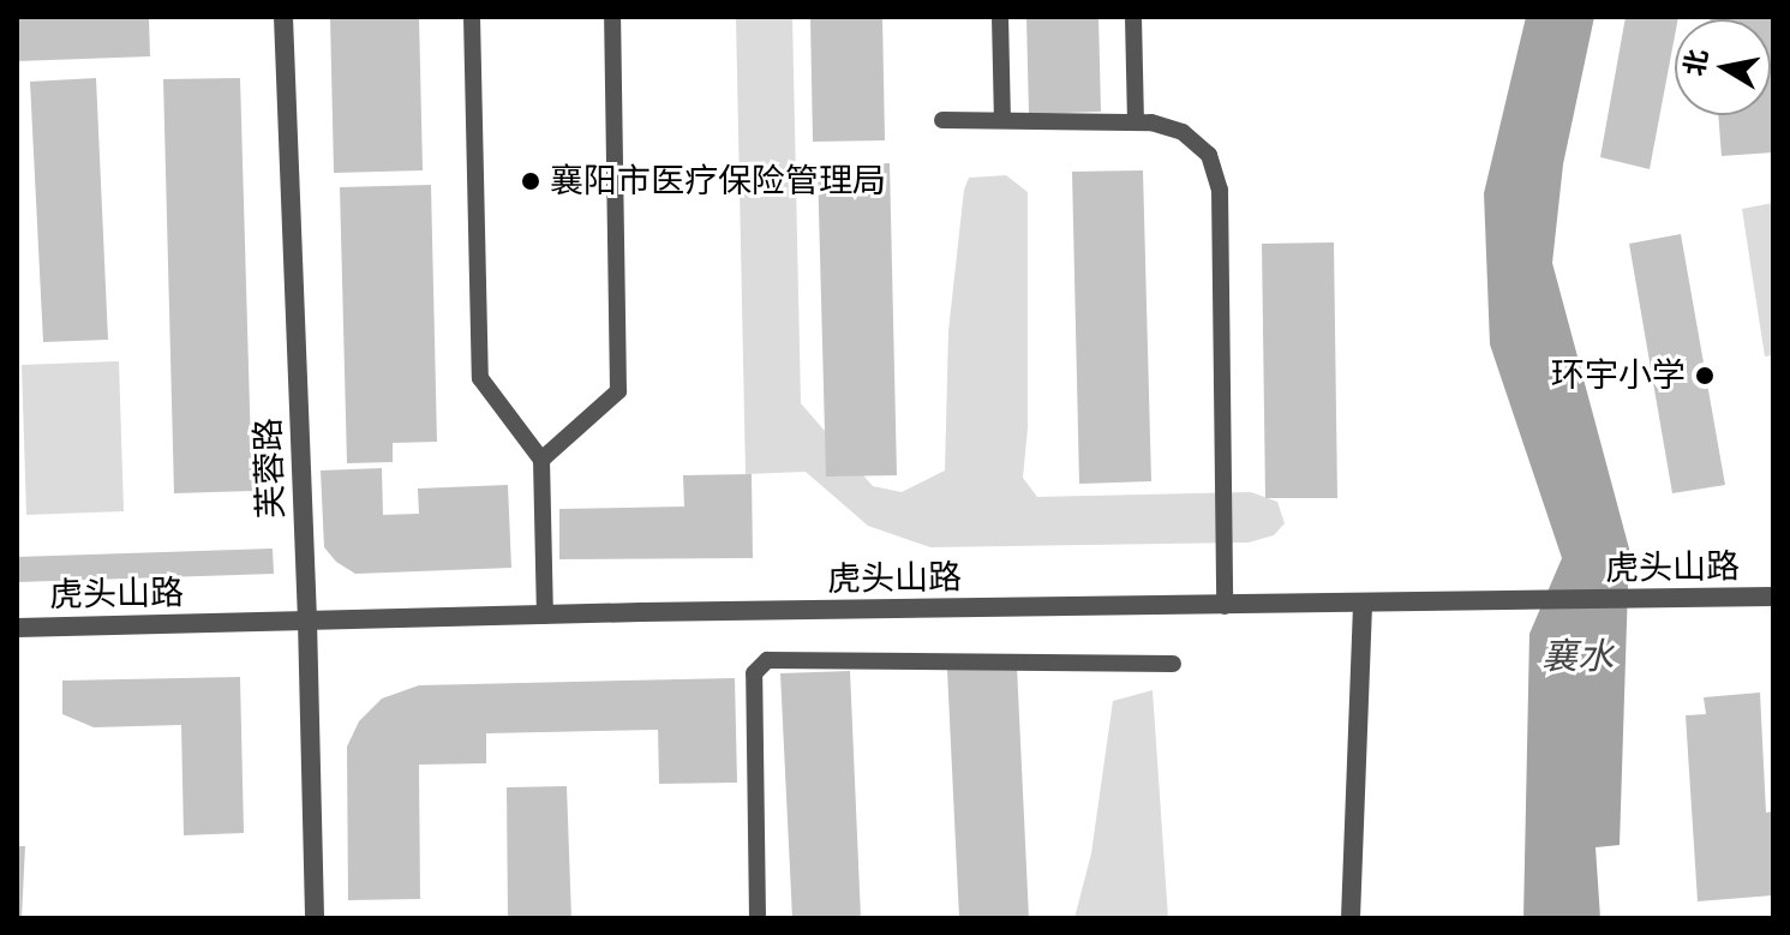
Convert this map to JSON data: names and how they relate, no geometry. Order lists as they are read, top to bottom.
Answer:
{
  "streets": {
    "street": ["芙蓉路", "虎头山路"]
  },
  "crossings": [
    ["芙蓉路", "虎头山路"]
  ],
  "water": ["襄水"],
  "places": ["襄阳市医疗保险管理局", "环宇小学"],
  "north": "left"
}
